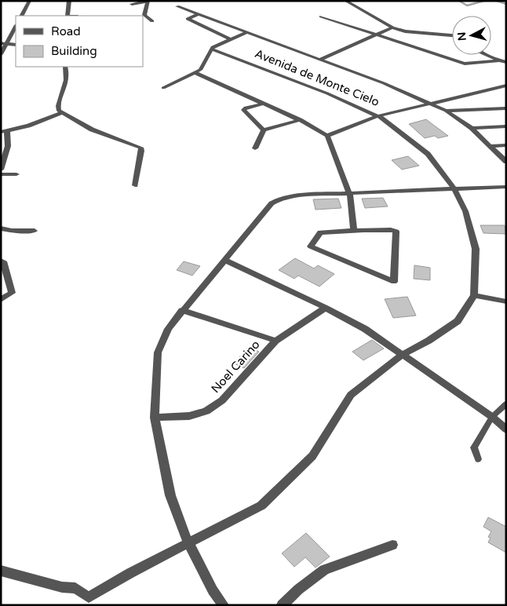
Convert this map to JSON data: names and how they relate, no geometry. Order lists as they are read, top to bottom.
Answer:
{
  "streets": {
    "street": ["Avenida de Monte Cielo", "Noel Carino"]
  },
  "legend": ["Road", "Building"],
  "north": "left"
}
